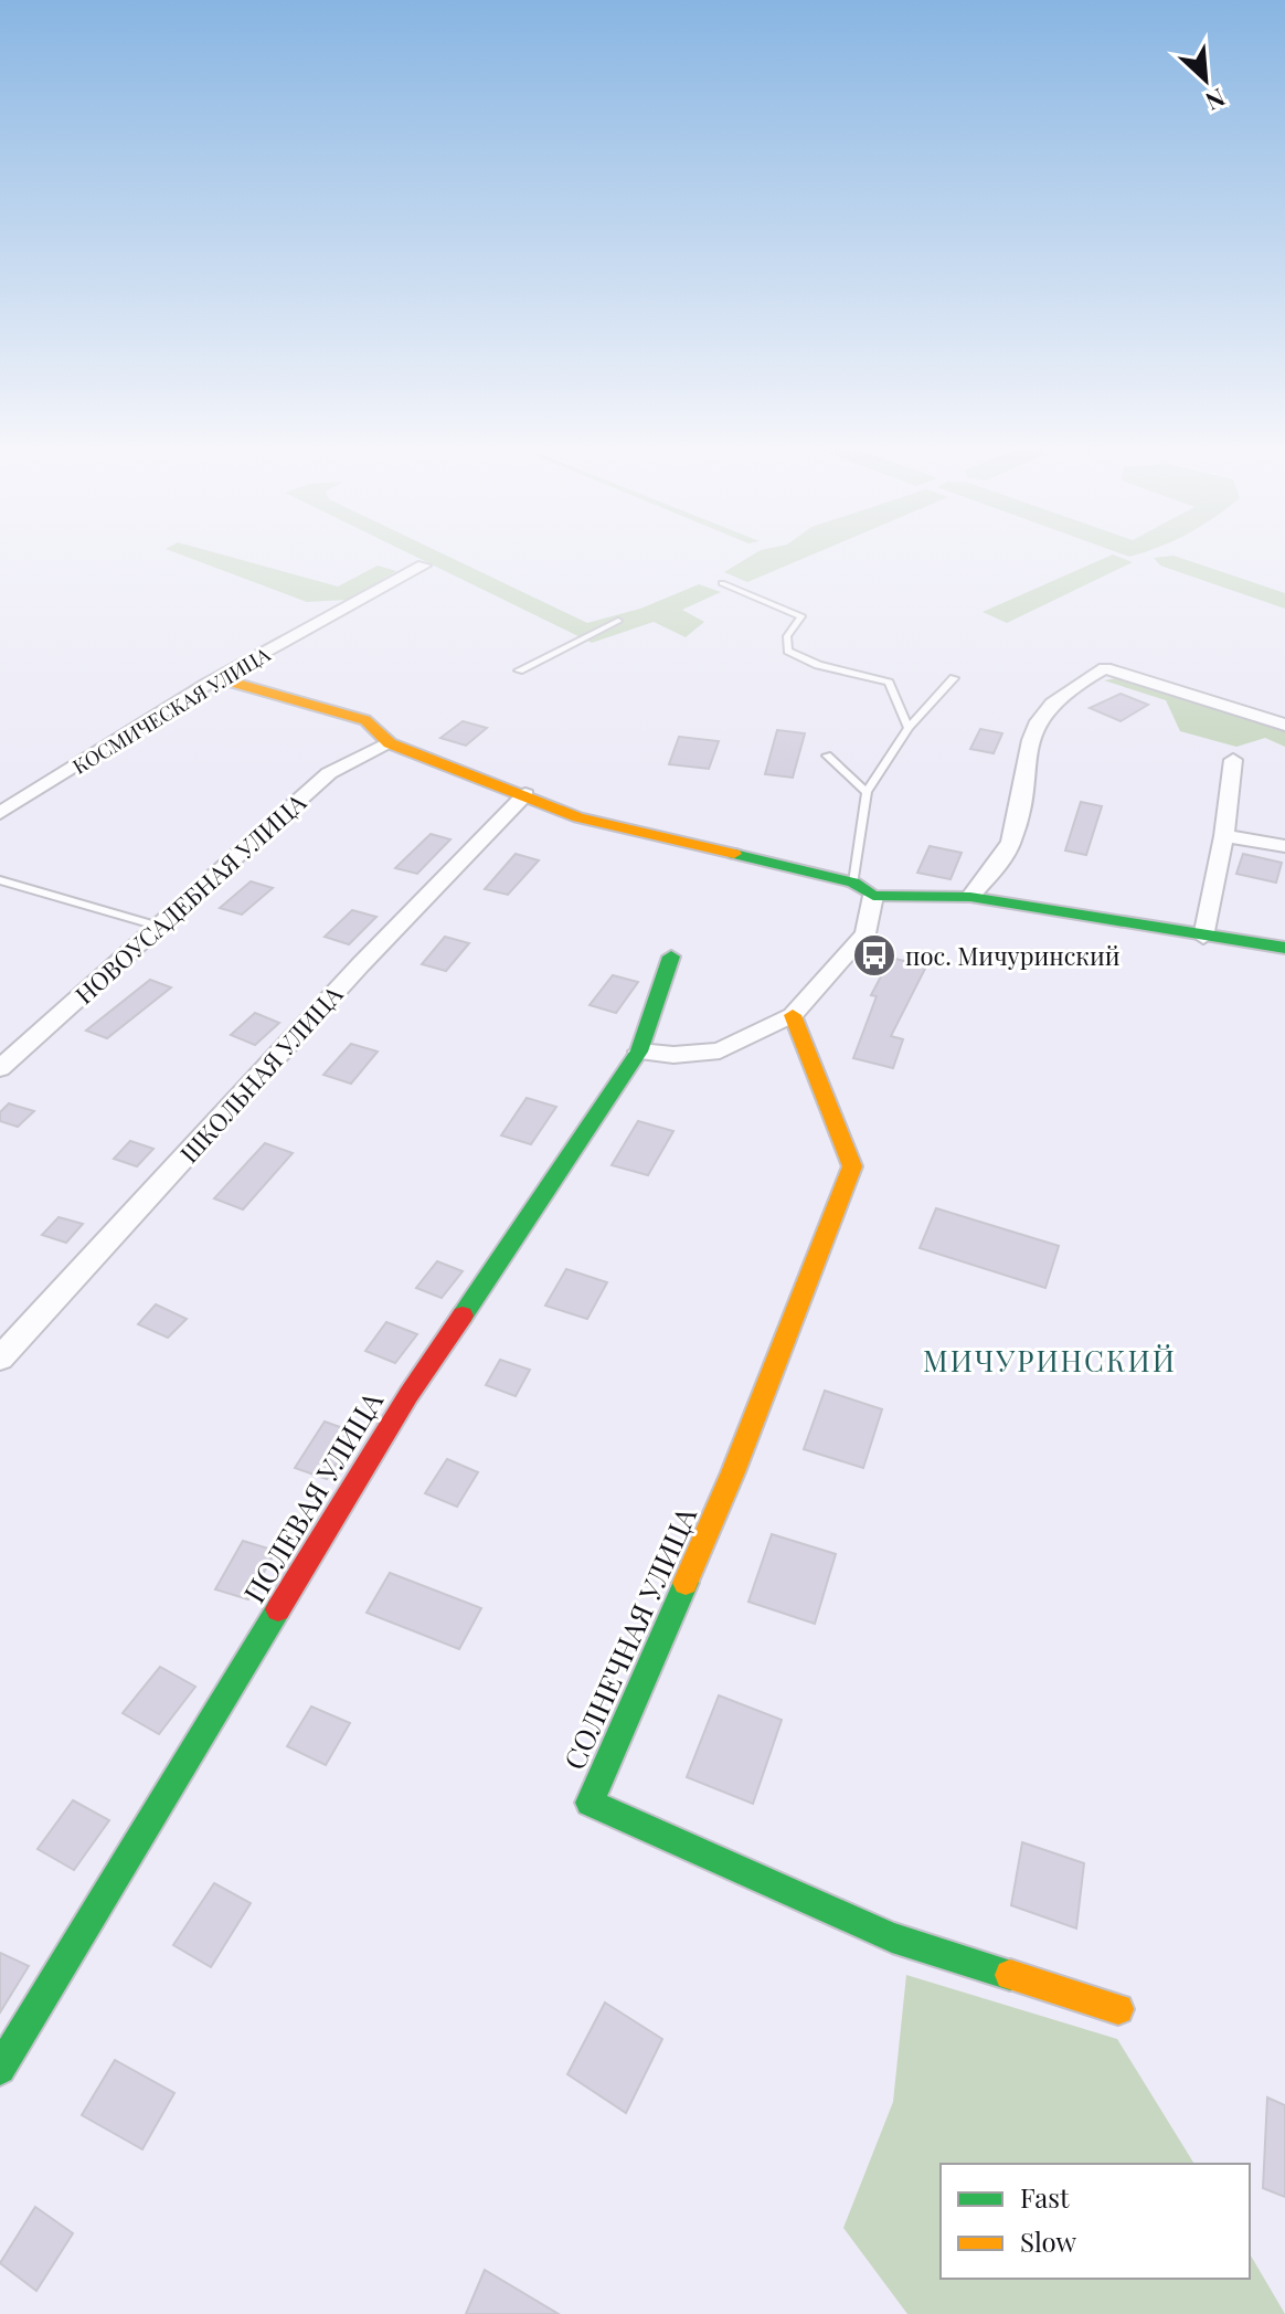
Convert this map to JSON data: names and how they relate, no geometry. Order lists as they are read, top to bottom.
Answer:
{
  "streets": {
    "street": [
      "КОСМИЧЕСКАЯ УЛИЦА",
      "НОВОУСАДЕБНАЯ УЛИЦА",
      "ШКОЛЬНАЯ УЛИЦА",
      "ПОЛЕВАЯ УЛИЦА",
      "СОЛНЕЧНАЯ УЛИЦА"
    ]
  },
  "districts": ["МИЧУРИНСКИЙ"],
  "places": {
    "bus stop": ["пос. Мичуринский"]
  },
  "legend": ["Fast", "Slow"],
  "north": "bottom right"
}
